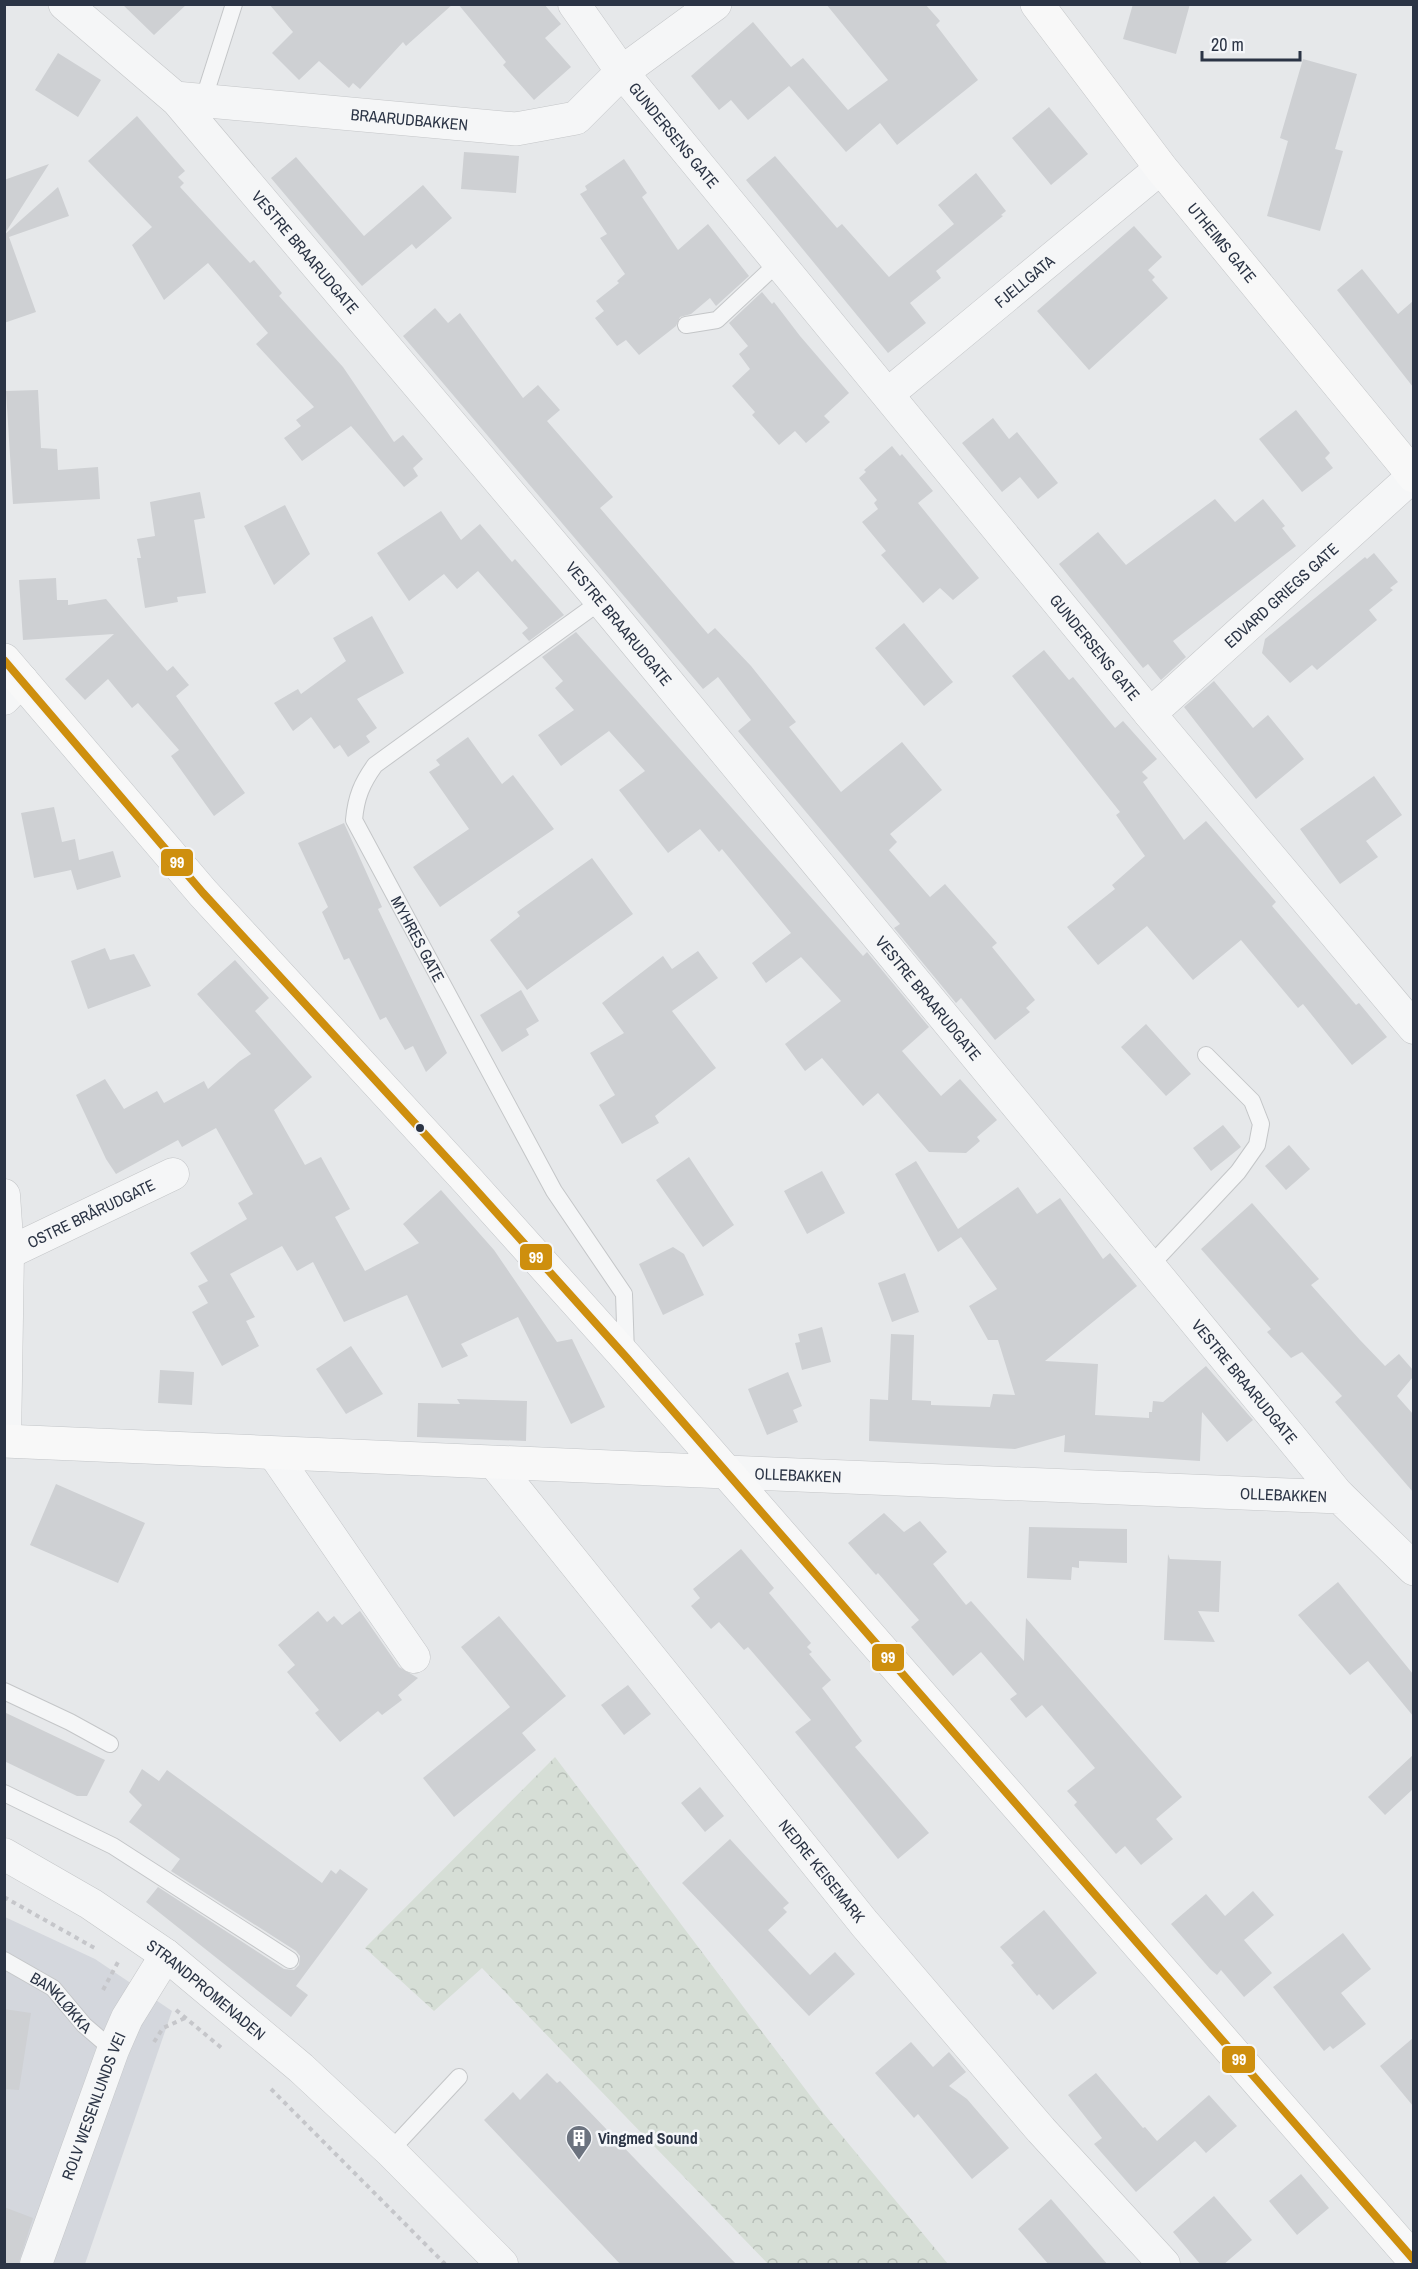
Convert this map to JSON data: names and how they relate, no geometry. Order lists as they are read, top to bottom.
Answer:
{
  "streets": {
    "main road": ["UTHEIMS GATE", "OLLEBAKKEN"],
    "street": [
      "BRAARUDBAKKEN",
      "GUNDERSENS GATE",
      "VESTRE BRAARUDGATE",
      "FJELLGATA",
      "EDVARD GRIEGS GATE",
      "OSTRE BRÅRUDGATE",
      "NEDRE KEISEMARK",
      "STRANDPROMENADEN",
      "ROLV WESENLUNDS VEI"
    ],
    "lane": ["MYHRES GATE", "BANKLØKKA"]
  },
  "crossings": [
    ["BRAARUDBAKKEN", "GUNDERSENS GATE"],
    ["BRAARUDBAKKEN", "VESTRE BRAARUDGATE"],
    ["GUNDERSENS GATE", "FJELLGATA"],
    ["GUNDERSENS GATE", "EDVARD GRIEGS GATE"],
    ["UTHEIMS GATE", "FJELLGATA"],
    ["UTHEIMS GATE", "EDVARD GRIEGS GATE"],
    ["VESTRE BRAARUDGATE", "MYHRES GATE"],
    ["VESTRE BRAARUDGATE", "OLLEBAKKEN"],
    ["OLLEBAKKEN", "NEDRE KEISEMARK"],
    ["STRANDPROMENADEN", "ROLV WESENLUNDS VEI"],
    ["BANKLØKKA", "ROLV WESENLUNDS VEI"]
  ],
  "places": {
    "building": ["Vingmed Sound"]
  },
  "lines": ["transit line 99"],
  "scale_bar": "20 m"
}
